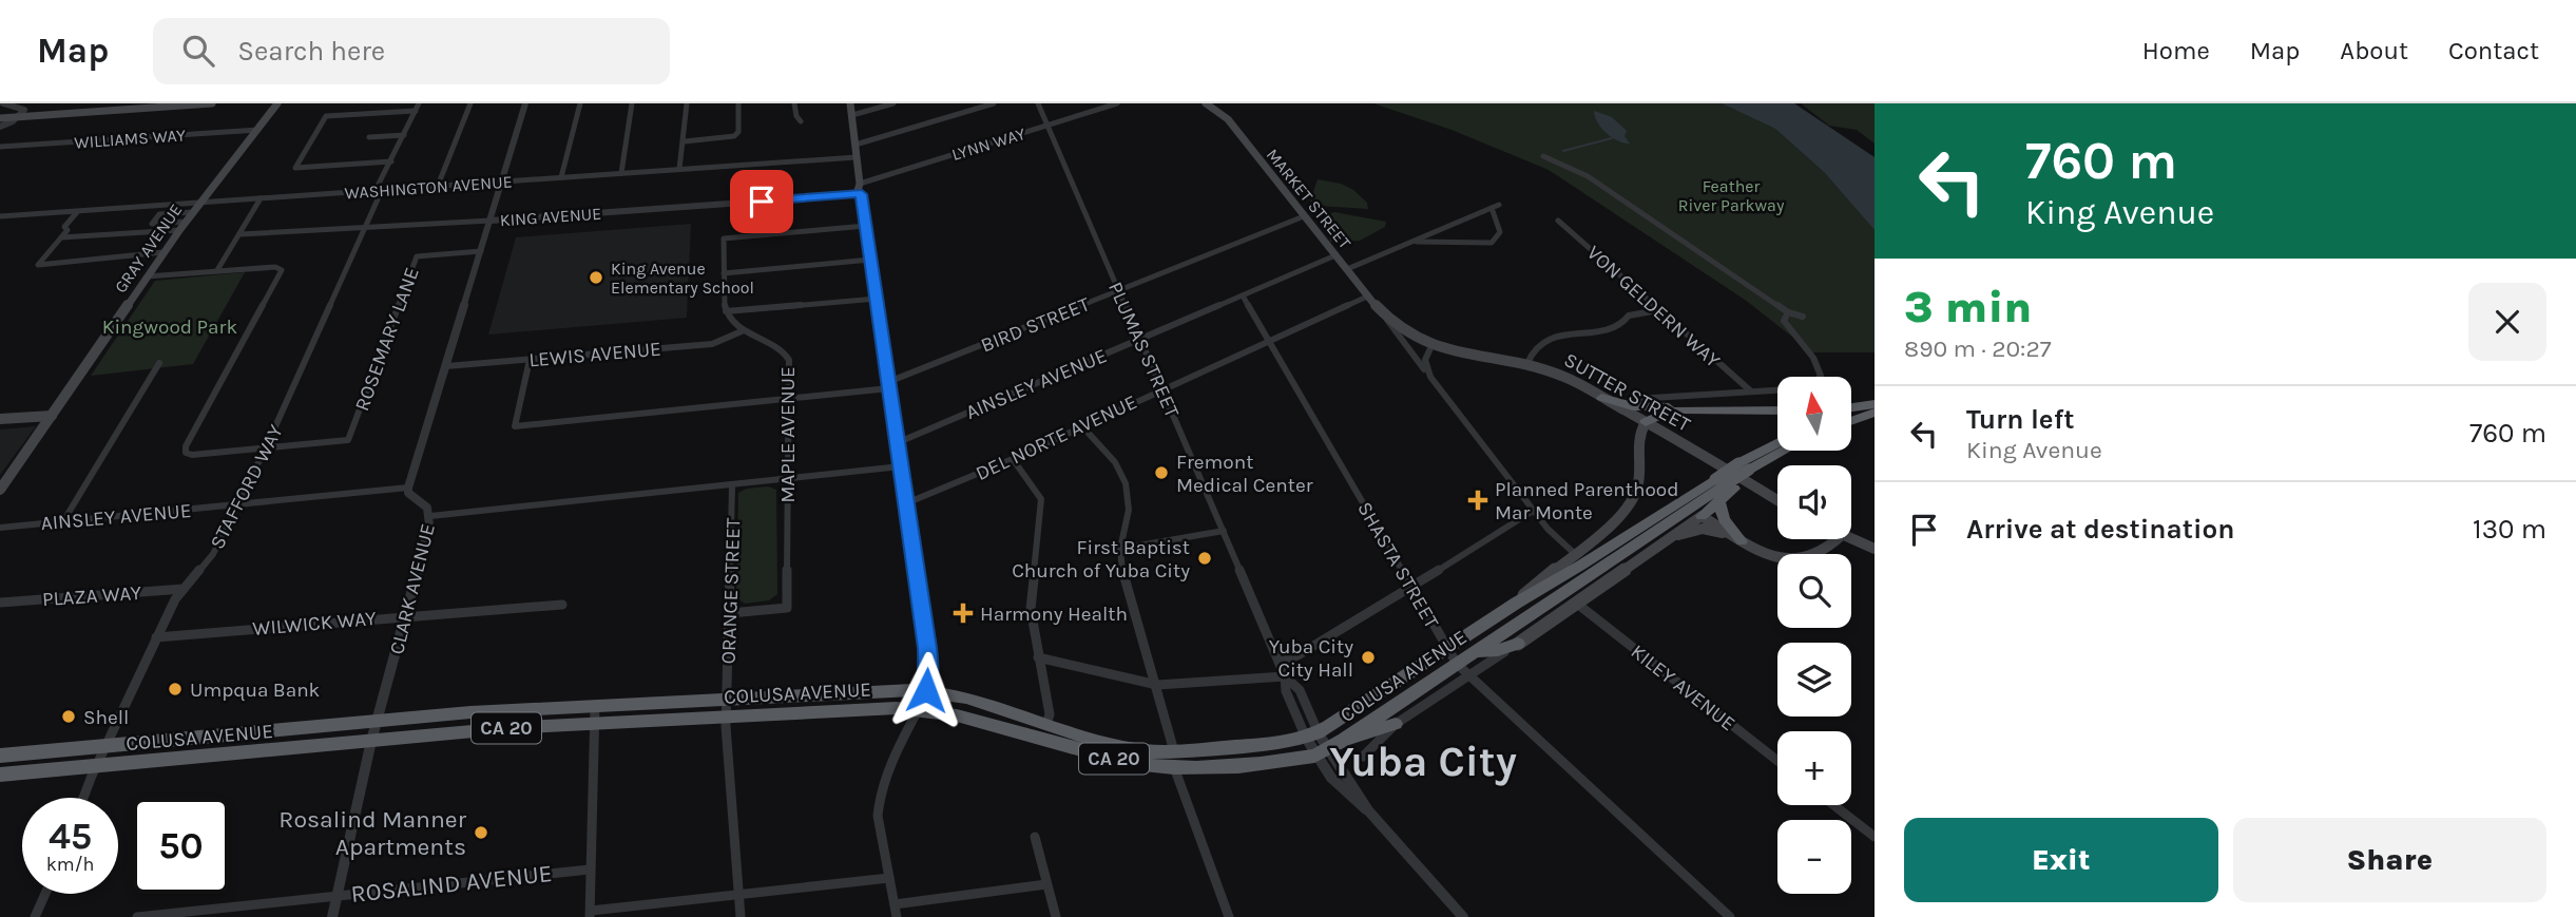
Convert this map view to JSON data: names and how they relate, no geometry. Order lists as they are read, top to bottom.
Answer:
{
  "streets": {
    "highway": ["COLUSA AVENUE", "CA 20"],
    "main road": ["MARKET STREET", "GRAY AVENUE", "SUTTER STREET"],
    "street": [
      "WILLIAMS WAY",
      "LYNN WAY",
      "WASHINGTON AVENUE",
      "KING AVENUE",
      "VON GELDERN WAY",
      "BIRD STREET",
      "ROSEMARY LANE",
      "PLUMAS STREET",
      "LEWIS AVENUE",
      "AINSLEY AVENUE",
      "MAPLE AVENUE",
      "DEL NORTE AVENUE",
      "STAFFORD WAY",
      "SHASTA STREET",
      "CLARK AVENUE",
      "ORANGE STREET",
      "PLAZA WAY",
      "WILWICK WAY",
      "KILEY AVENUE",
      "ROSALIND AVENUE"
    ]
  },
  "crossings": [
    ["WILLIAMS WAY", "GRAY AVENUE"],
    ["LYNN WAY", "KING AVENUE"],
    ["LYNN WAY", "PLUMAS STREET"],
    ["WASHINGTON AVENUE", "GRAY AVENUE"],
    ["WASHINGTON AVENUE", "STAFFORD WAY"],
    ["MARKET STREET", "BIRD STREET"],
    ["MARKET STREET", "AINSLEY AVENUE"],
    ["MARKET STREET", "SUTTER STREET"],
    ["MARKET STREET", "DEL NORTE AVENUE"],
    ["KING AVENUE", "STAFFORD WAY"],
    ["BIRD STREET", "PLUMAS STREET"],
    ["BIRD STREET", "LEWIS AVENUE"],
    ["BIRD STREET", "MAPLE AVENUE"],
    ["ROSEMARY LANE", "STAFFORD WAY"],
    ["PLUMAS STREET", "AINSLEY AVENUE"],
    ["PLUMAS STREET", "DEL NORTE AVENUE"],
    ["PLUMAS STREET", "COLUSA AVENUE"],
    ["LEWIS AVENUE", "MAPLE AVENUE"],
    ["AINSLEY AVENUE", "STAFFORD WAY"],
    ["AINSLEY AVENUE", "SHASTA STREET"],
    ["AINSLEY AVENUE", "CLARK AVENUE"],
    ["MAPLE AVENUE", "ORANGE STREET"],
    ["DEL NORTE AVENUE", "SHASTA STREET"],
    ["STAFFORD WAY", "PLAZA WAY"],
    ["STAFFORD WAY", "WILWICK WAY"],
    ["STAFFORD WAY", "COLUSA AVENUE"],
    ["SHASTA STREET", "COLUSA AVENUE"],
    ["CLARK AVENUE", "WILWICK WAY"],
    ["CLARK AVENUE", "COLUSA AVENUE"],
    ["CLARK AVENUE", "ROSALIND AVENUE"],
    ["ORANGE STREET", "COLUSA AVENUE"],
    ["COLUSA AVENUE", "KILEY AVENUE"]
  ],
  "districts": ["Yuba City"],
  "parks": ["Feather River Parkway", "Kingwood Park"],
  "places": {
    "other": [
      "King Avenue Elementary School",
      "Fremont Medical Center",
      "First Baptist Church of Yuba City",
      "Yuba City City Hall",
      "Umpqua Bank",
      "Shell",
      "Rosalind Manner Apartments"
    ],
    "health": ["Planned Parenthood Mar Monte", "Harmony Health"]
  },
  "north": "top",
  "page": {
    "header": "Map",
    "search": "Search here",
    "nav": [
      "Home",
      "Map",
      "About",
      "Contact"
    ],
    "turn": ["760 m", "King Avenue"],
    "heading": ["3 min", "890 m · 20:27"],
    "map_buttons": ["+", "−"],
    "list": [
      {
        "name": "Turn left",
        "note": "King Avenue",
        "value": "760 m"
      },
      {
        "name": "Arrive at destination",
        "value": "130 m"
      }
    ],
    "speed": "45 km/h",
    "limit": "50",
    "buttons": ["Exit", "Share"]
  }
}
